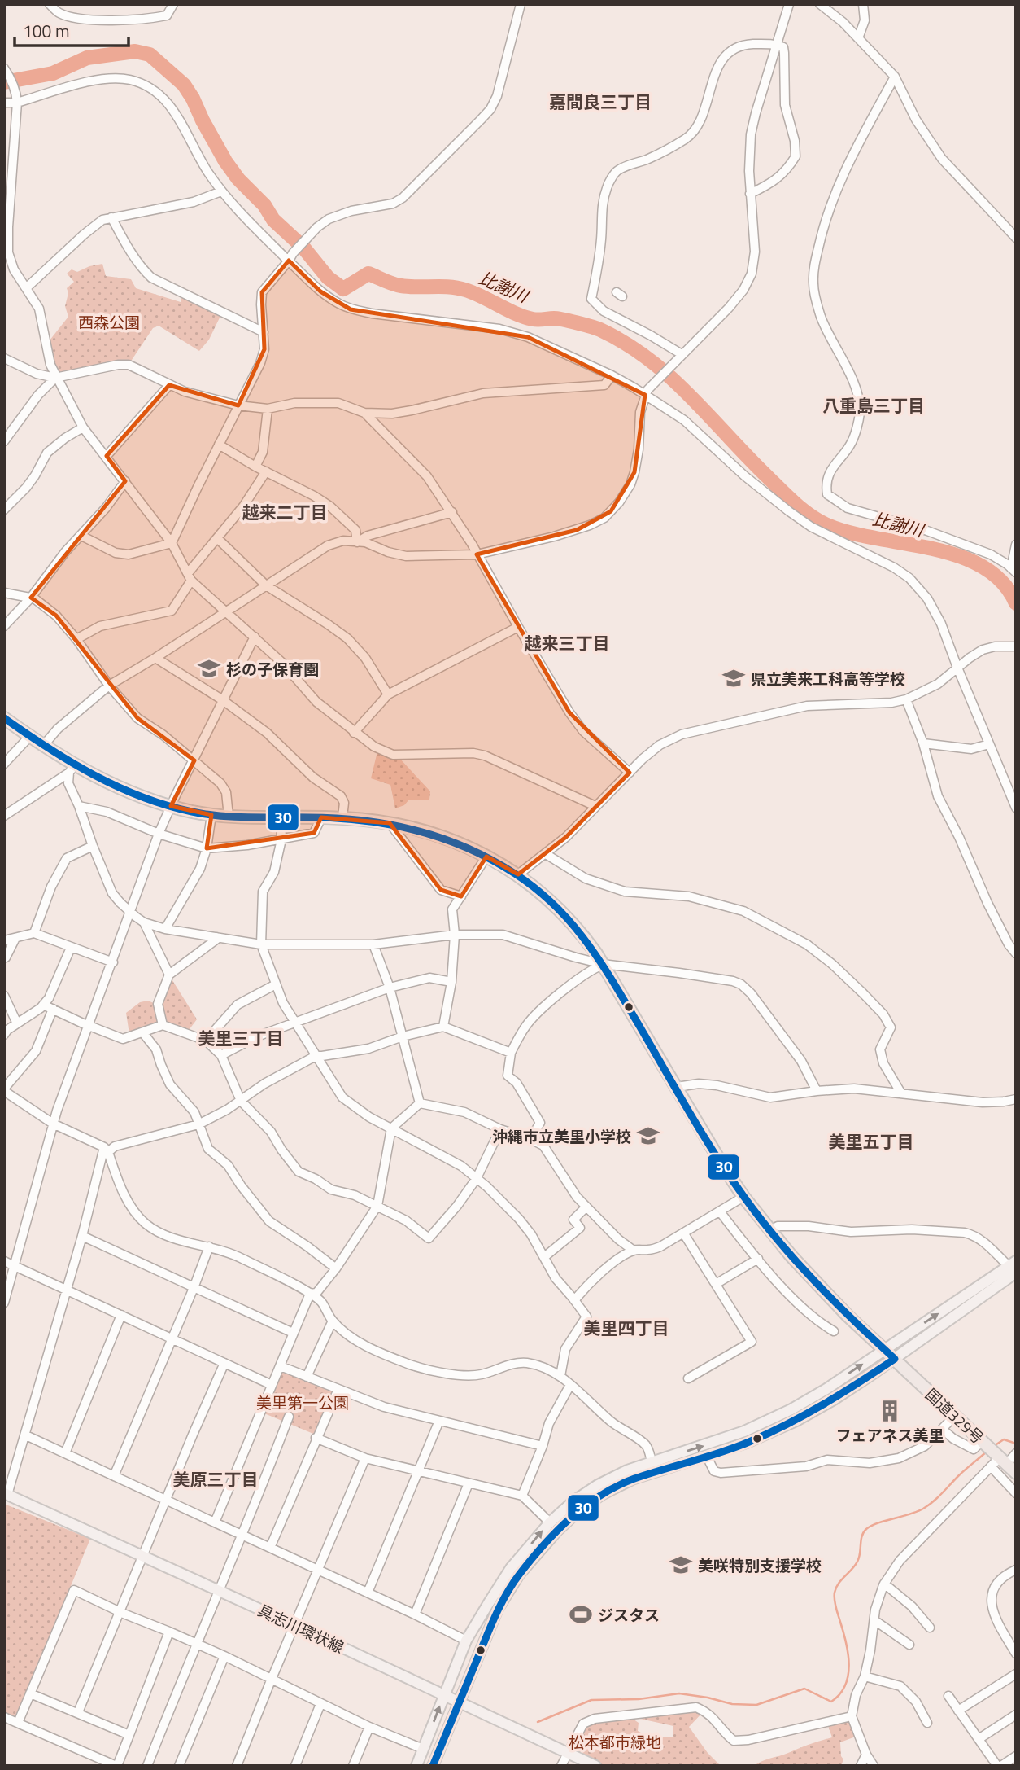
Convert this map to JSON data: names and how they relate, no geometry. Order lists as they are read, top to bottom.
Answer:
{
  "streets": {
    "highway": ["国道329号"],
    "main road": ["具志川環状線"]
  },
  "districts": [
    "嘉間良三丁目",
    "八重島三丁目",
    "越来二丁目",
    "越来三丁目",
    "美里三丁目",
    "美里五丁目",
    "美里四丁目",
    "美原三丁目"
  ],
  "water": ["比謝川"],
  "parks": ["西森公園", "美里第一公園", "松本都市緑地"],
  "places": {
    "school or university": [
      "杉の子保育園",
      "県立美来工科高等学校",
      "沖縄市立美里小学校",
      "美咲特別支援学校"
    ],
    "building": ["フェアネス美里"],
    "sports": ["ジスタス"]
  },
  "lines": ["transit line 30"],
  "scale_bar": "100 m"
}
